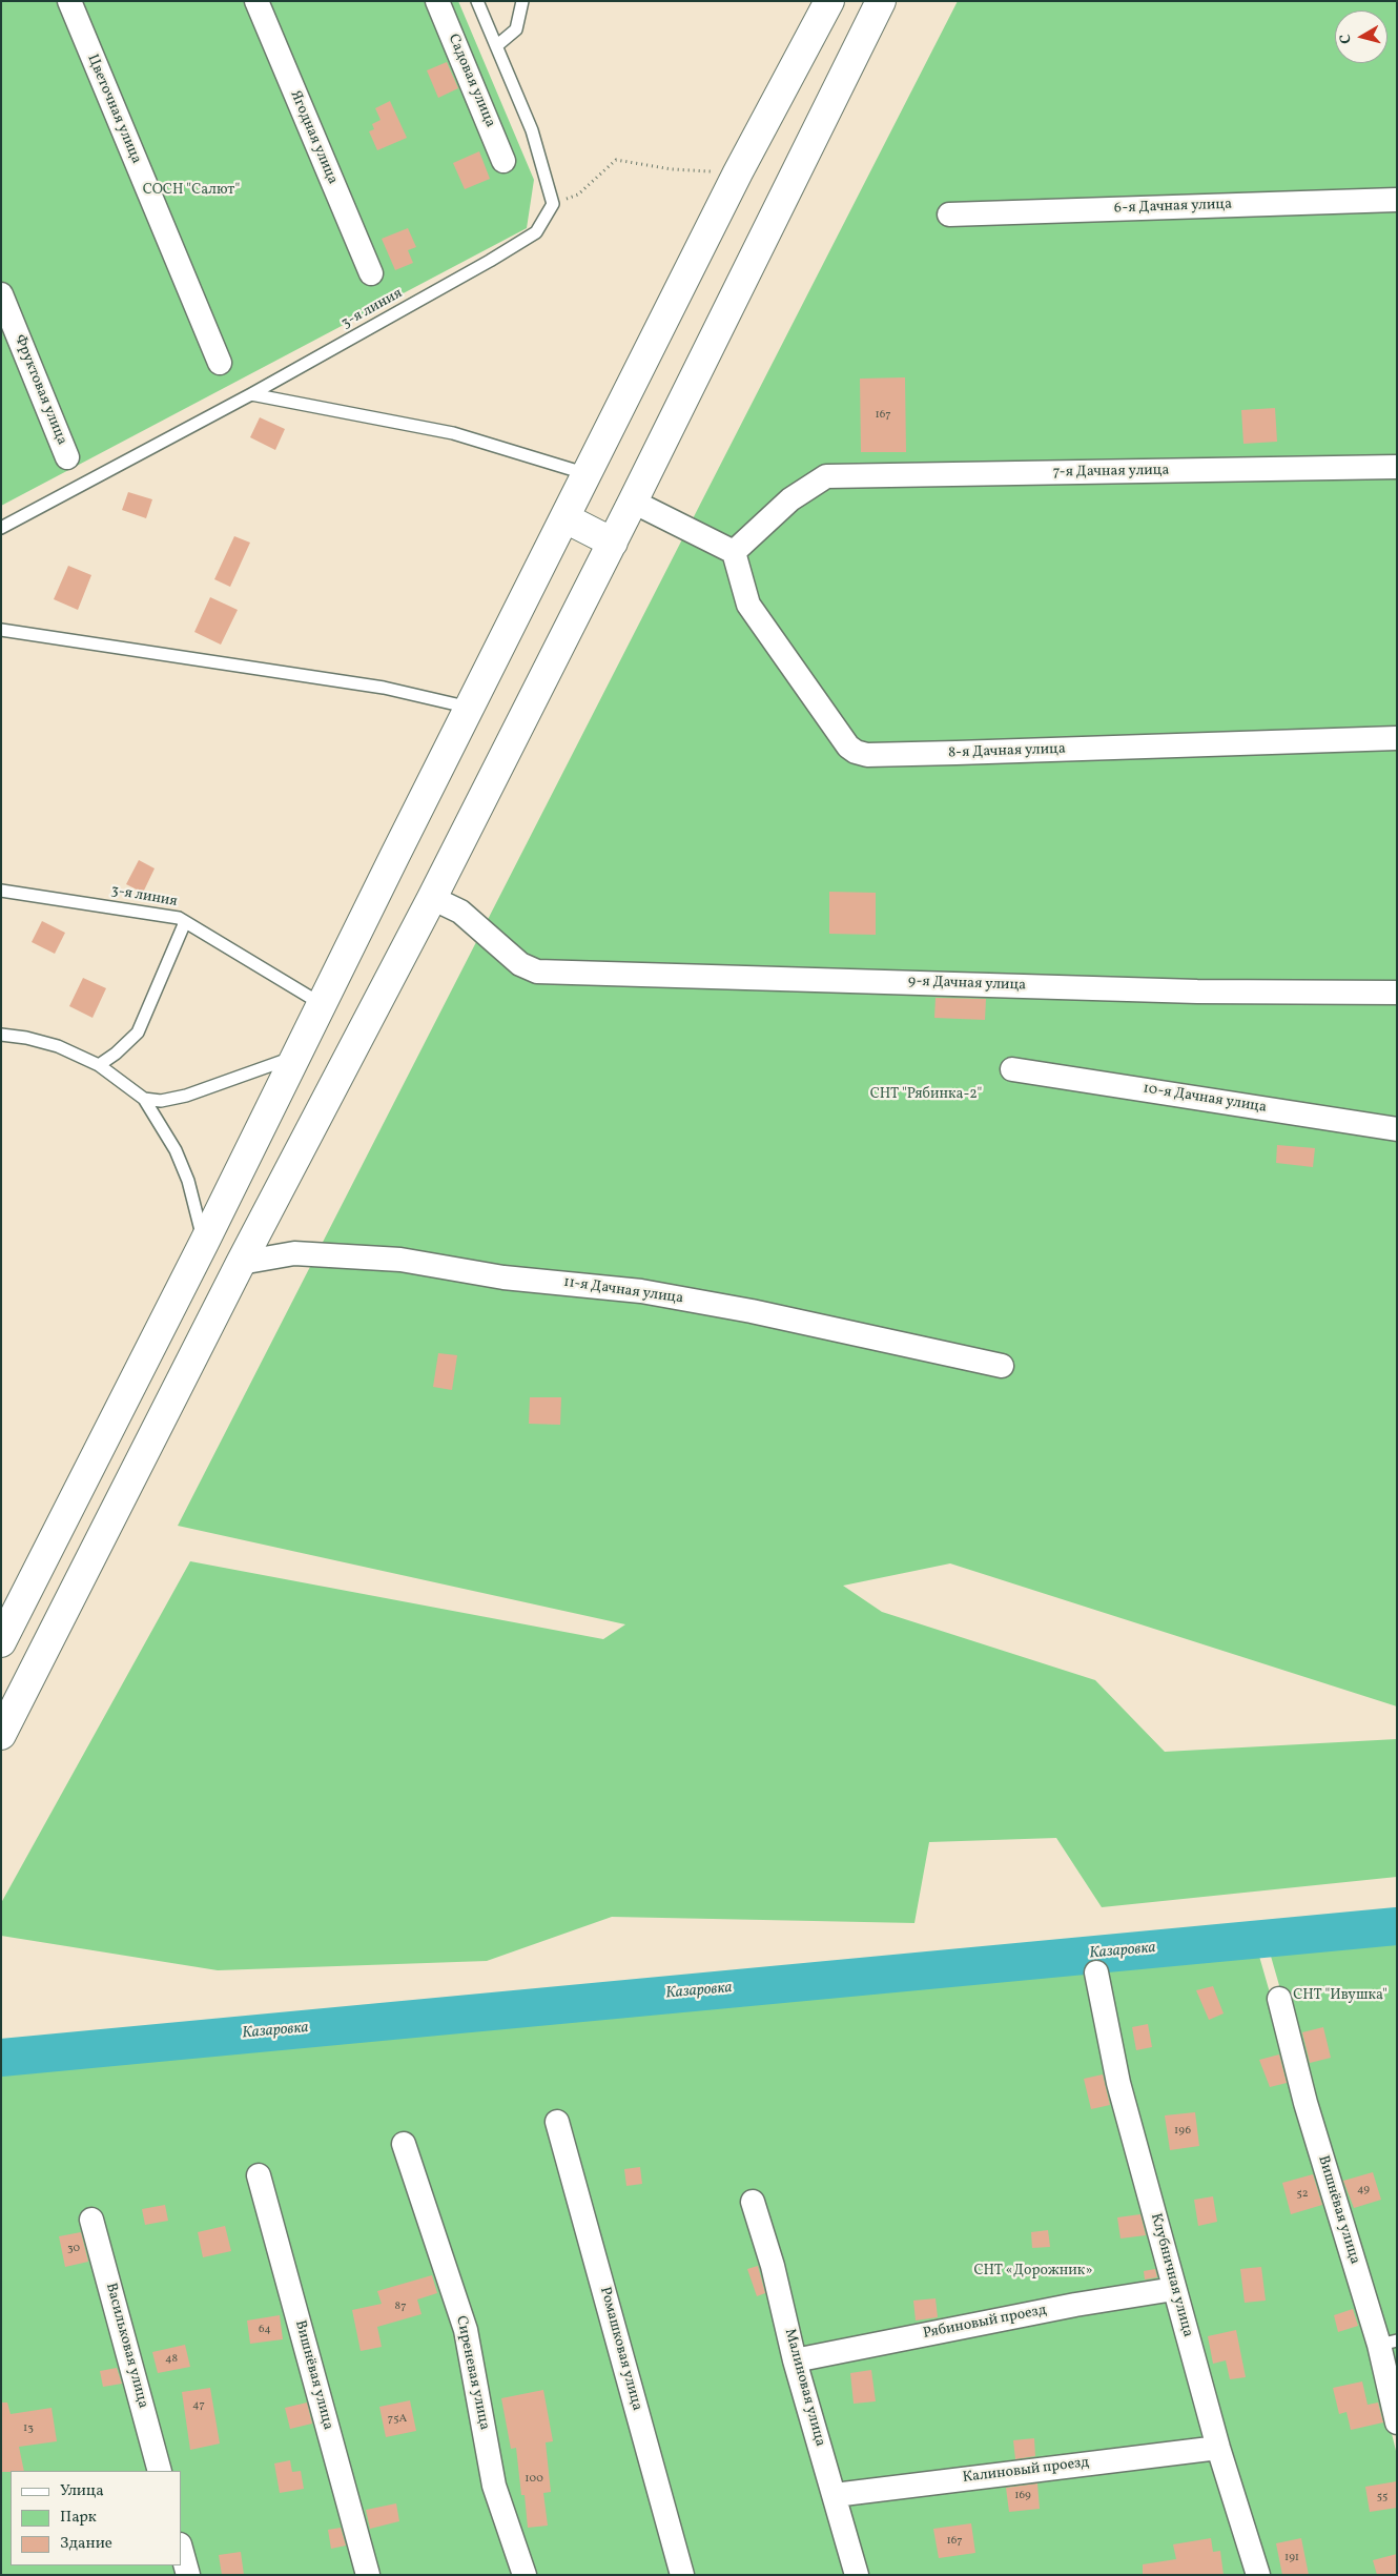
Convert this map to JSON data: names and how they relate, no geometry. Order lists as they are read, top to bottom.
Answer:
{
  "streets": {
    "street": [
      "Садовая улица",
      "Цветочная улица",
      "Ягодная улица",
      "6-я Дачная улица",
      "Фруктовая улица",
      "7-я Дачная улица",
      "8-я Дачная улица",
      "9-я Дачная улица",
      "10-я Дачная улица",
      "11-я Дачная улица",
      "Вишнёвая улица",
      "Клубничная улица",
      "Рябиновый проезд",
      "Васильковая улица",
      "Ромашковая улица",
      "Сиреневая улица",
      "Малиновая улица",
      "Калиновый проезд"
    ],
    "lane": ["3-я линия"]
  },
  "crossings": [
    ["7-я Дачная улица", "8-я Дачная улица"],
    ["Клубничная улица", "Рябиновый проезд"],
    ["Клубничная улица", "Калиновый проезд"],
    ["Рябиновый проезд", "Малиновая улица"],
    ["Малиновая улица", "Калиновый проезд"]
  ],
  "water": ["Казаровка"],
  "parks": [
    "СОСН \"Салют\"",
    "СНТ \"Рябинка-2\"",
    "СНТ \"Ивушка\"",
    "СНТ «Дорожник»"
  ],
  "house_numbers": [
    "167",
    "196",
    "49",
    "52",
    "30",
    "87",
    "64",
    "48",
    "47",
    "75А",
    "13",
    "100",
    "169",
    "55",
    "167",
    "191"
  ],
  "legend": ["Улица", "Парк", "Здание"],
  "north": "left"
}
